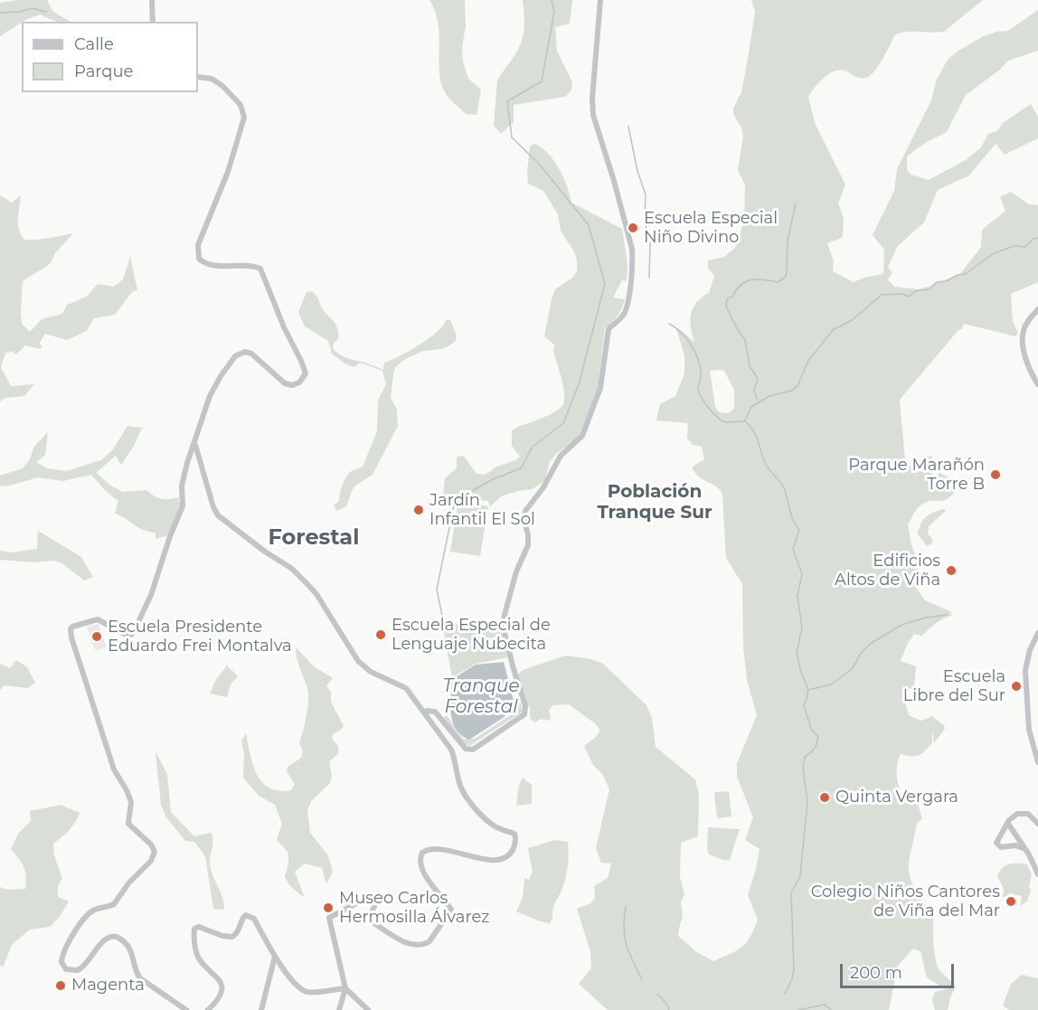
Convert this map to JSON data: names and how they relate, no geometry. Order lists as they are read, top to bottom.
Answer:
{
  "districts": ["Población Tranque Sur", "Forestal"],
  "water": ["Tranque Forestal"],
  "places": [
    "Escuela Especial Niño Divino",
    "Parque Marañón Torre B",
    "Jardín Infantil El Sol",
    "Edificios Altos de Viña",
    "Escuela Especial de Lenguaje Nubecita",
    "Escuela Presidente Eduardo Frei Montalva",
    "Escuela Libre del Sur",
    "Quinta Vergara",
    "Colegio Niños Cantores de Viña del Mar",
    "Museo Carlos Hermosilla Álvarez",
    "Magenta"
  ],
  "legend": ["Calle", "Parque"],
  "scale_bar": "200 m"
}
